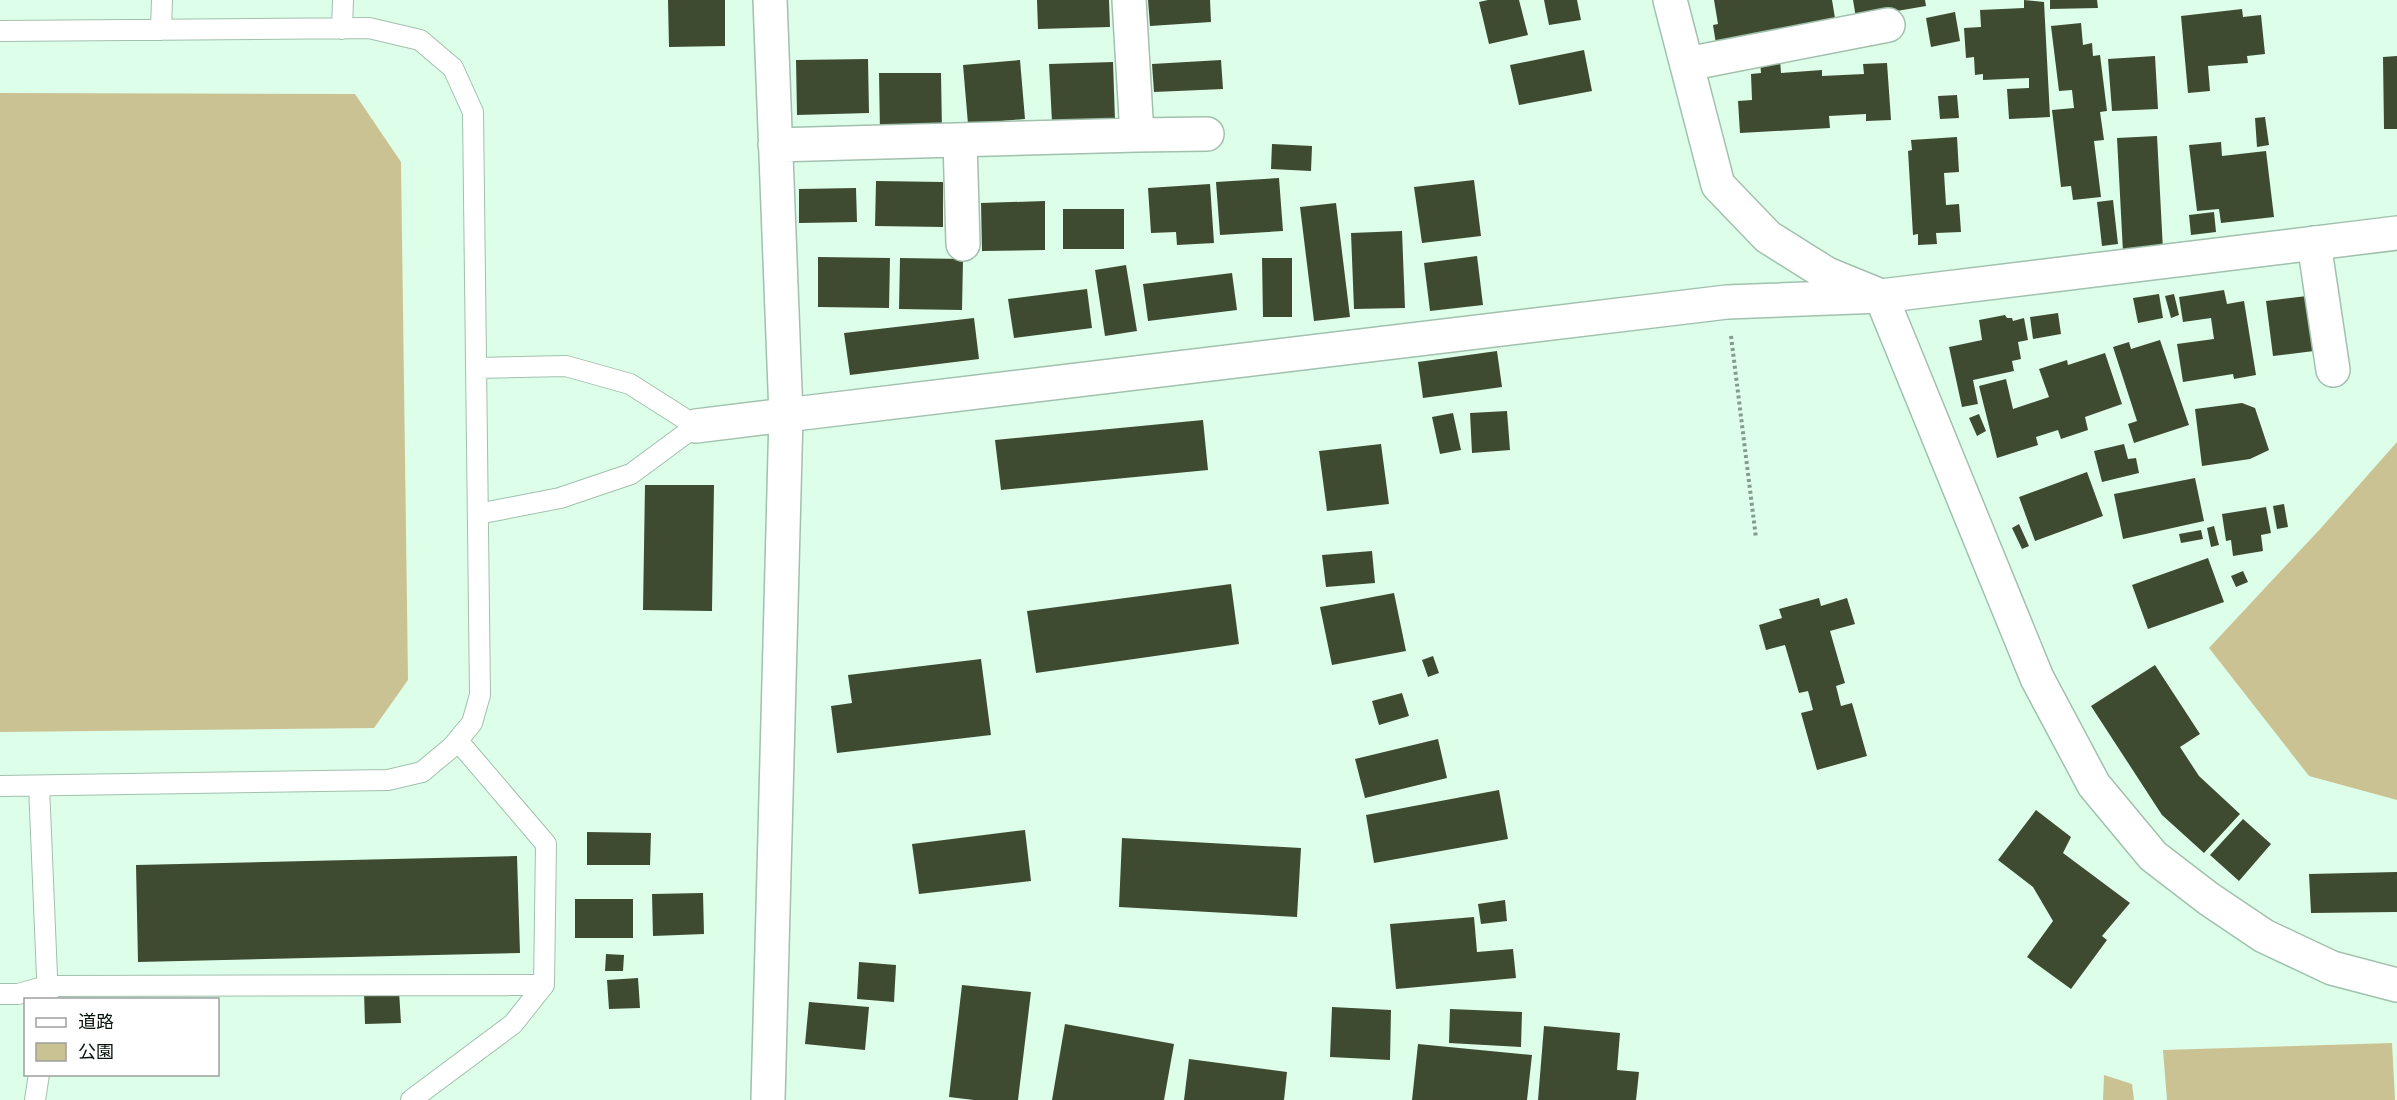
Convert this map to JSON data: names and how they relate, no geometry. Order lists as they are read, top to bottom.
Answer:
{
  "legend": ["道路", "公園"]
}
